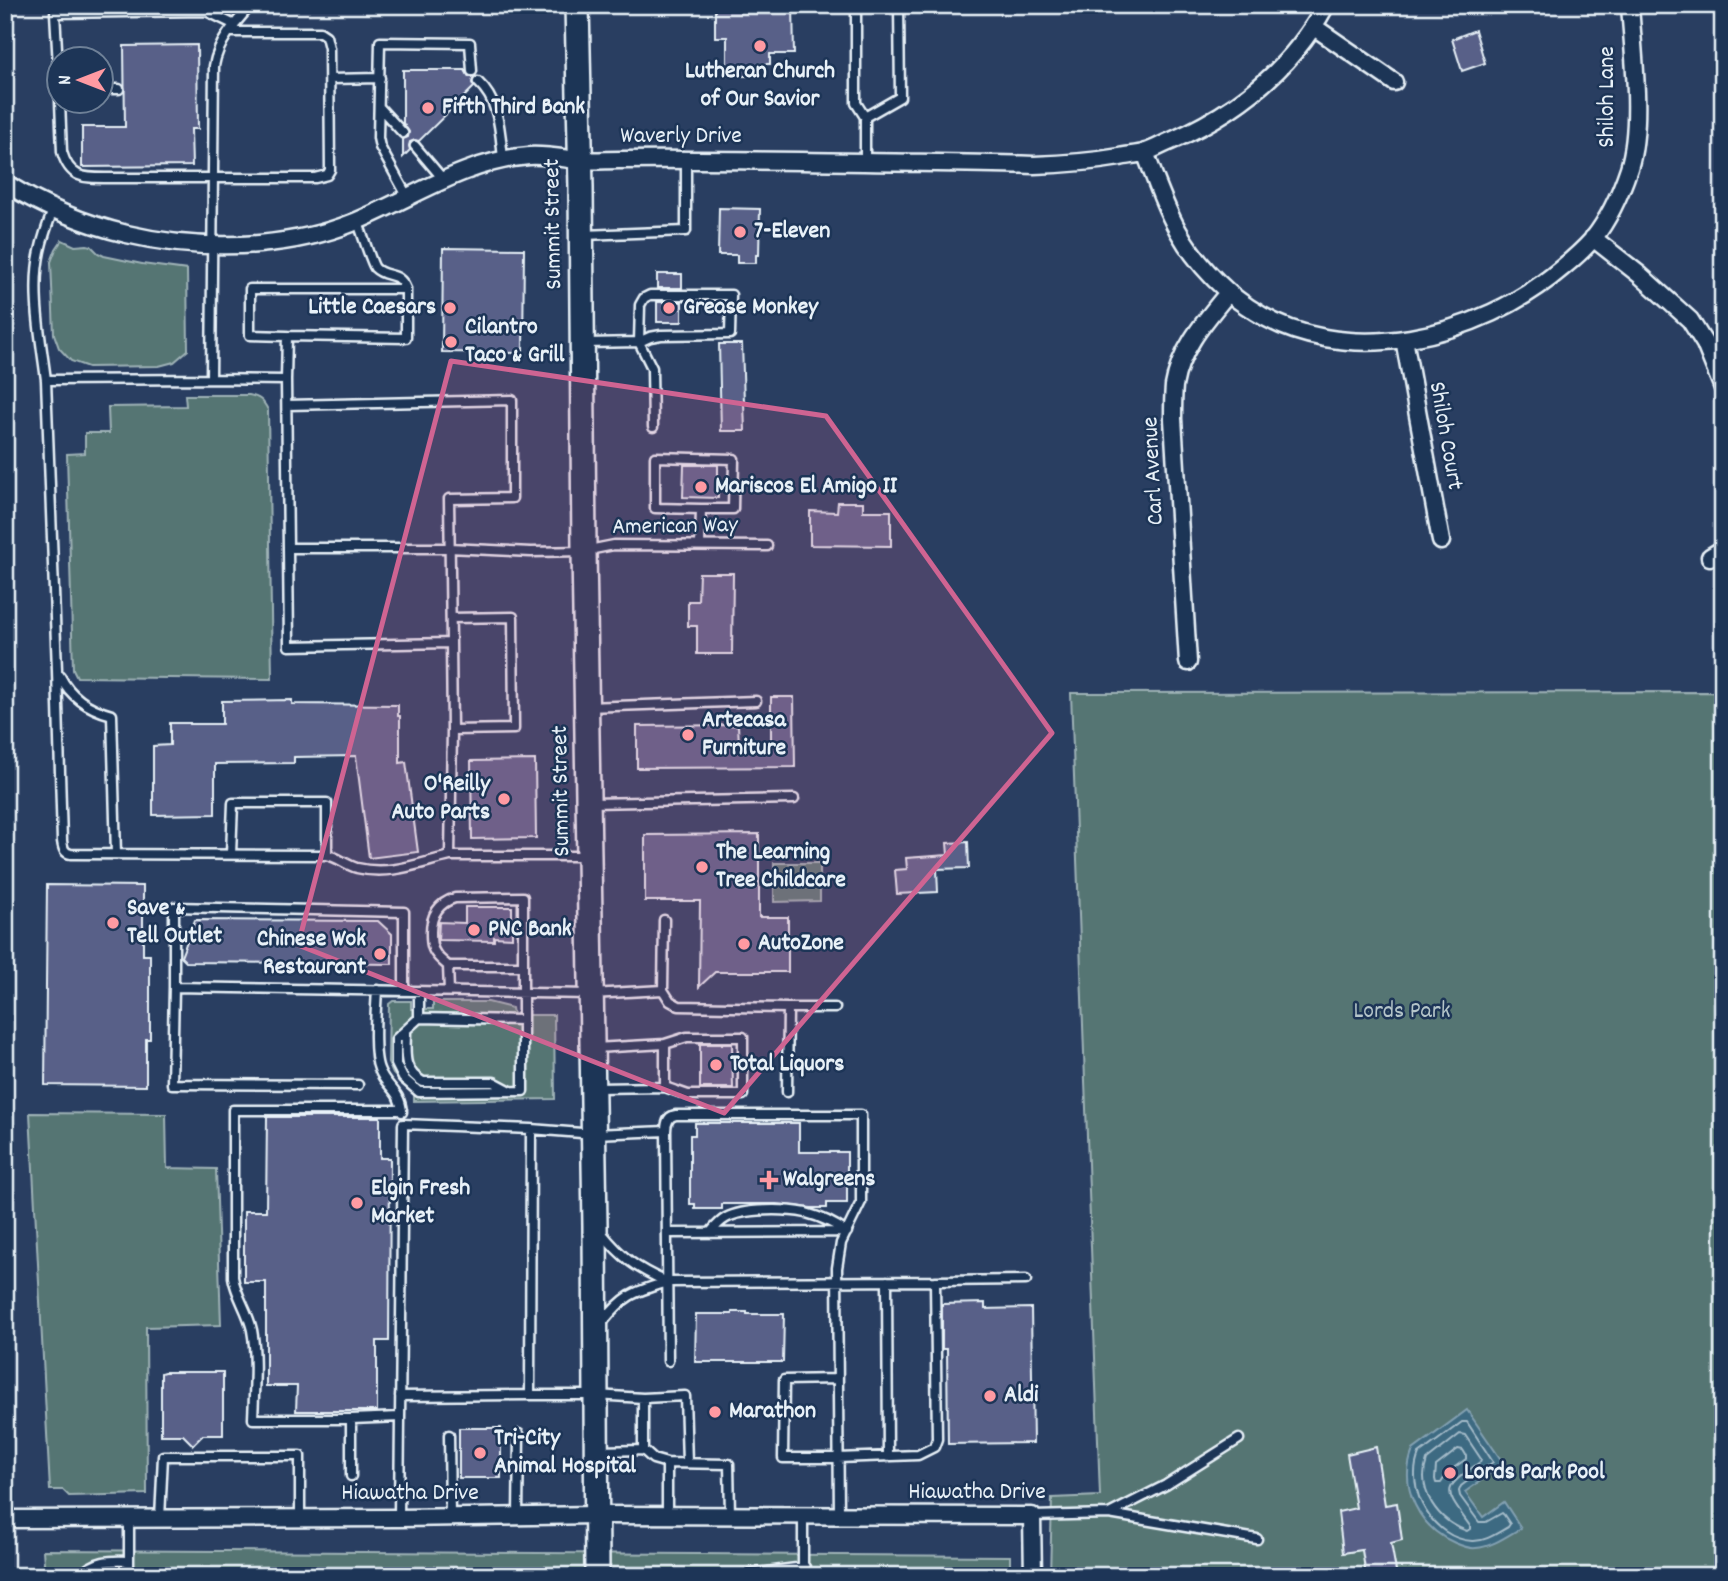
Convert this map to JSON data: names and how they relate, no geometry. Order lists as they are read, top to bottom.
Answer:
{
  "streets": {
    "main road": ["Summit Street"],
    "street": [
      "Shiloh Lane",
      "Waverly Drive",
      "Shiloh Court",
      "Carl Avenue",
      "Hiawatha Drive"
    ],
    "lane": ["American Way"]
  },
  "crossings": [
    ["Shiloh Lane", "Waverly Drive"],
    ["Shiloh Lane", "Shiloh Court"],
    ["Shiloh Lane", "Carl Avenue"],
    ["Waverly Drive", "Summit Street"],
    ["Summit Street", "American Way"],
    ["Summit Street", "Hiawatha Drive"]
  ],
  "parks": ["Lords Park"],
  "places": {
    "other": [
      "Lutheran Church of Our Savior",
      "Fifth Third Bank",
      "7-Eleven",
      "Little Caesars",
      "Grease Monkey",
      "Cilantro Taco & Grill",
      "Mariscos El Amigo II",
      "Artecasa Furniture",
      "O'Reilly Auto Parts",
      "The Learning Tree Childcare",
      "Save & Tell Outlet",
      "PNC Bank",
      "AutoZone",
      "Chinese Wok Restaurant",
      "Total Liquors",
      "Elgin Fresh Market",
      "Aldi",
      "Marathon",
      "Tri-City Animal Hospital",
      "Lords Park Pool"
    ],
    "health": ["Walgreens"]
  },
  "north": "left"
}
